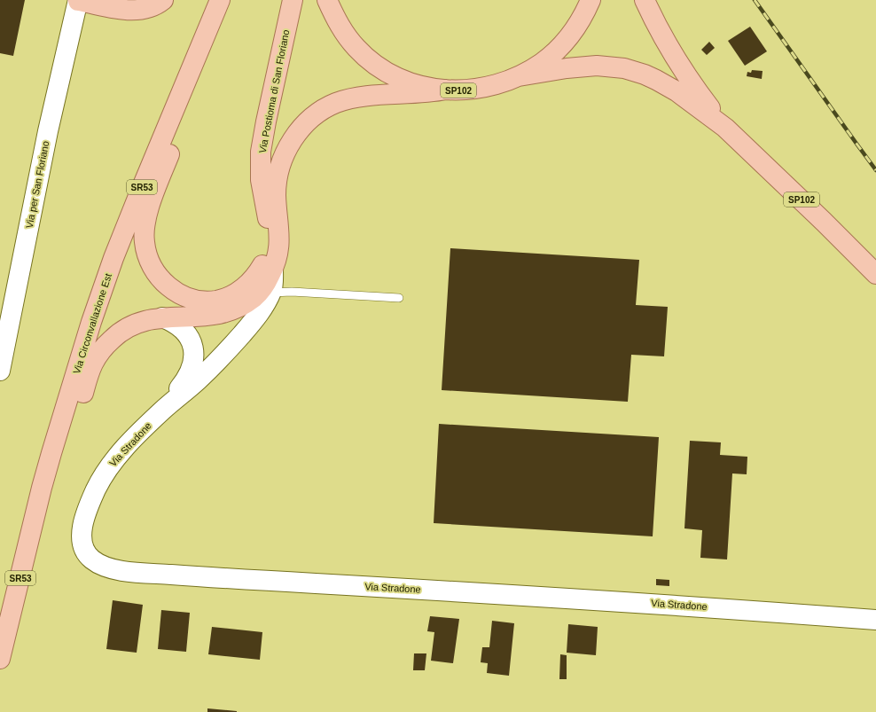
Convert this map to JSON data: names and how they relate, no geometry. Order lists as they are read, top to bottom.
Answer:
{
  "streets": {
    "main road": [
      "SP102",
      "Via Postioma di San Floriano",
      "SR53",
      "Via Circonvallazione Est"
    ],
    "street": ["Via per San Floriano", "Via Stradone"]
  },
  "crossings": [
    ["Via Postioma di San Floriano", "Via Circonvallazione Est"]
  ]
}
